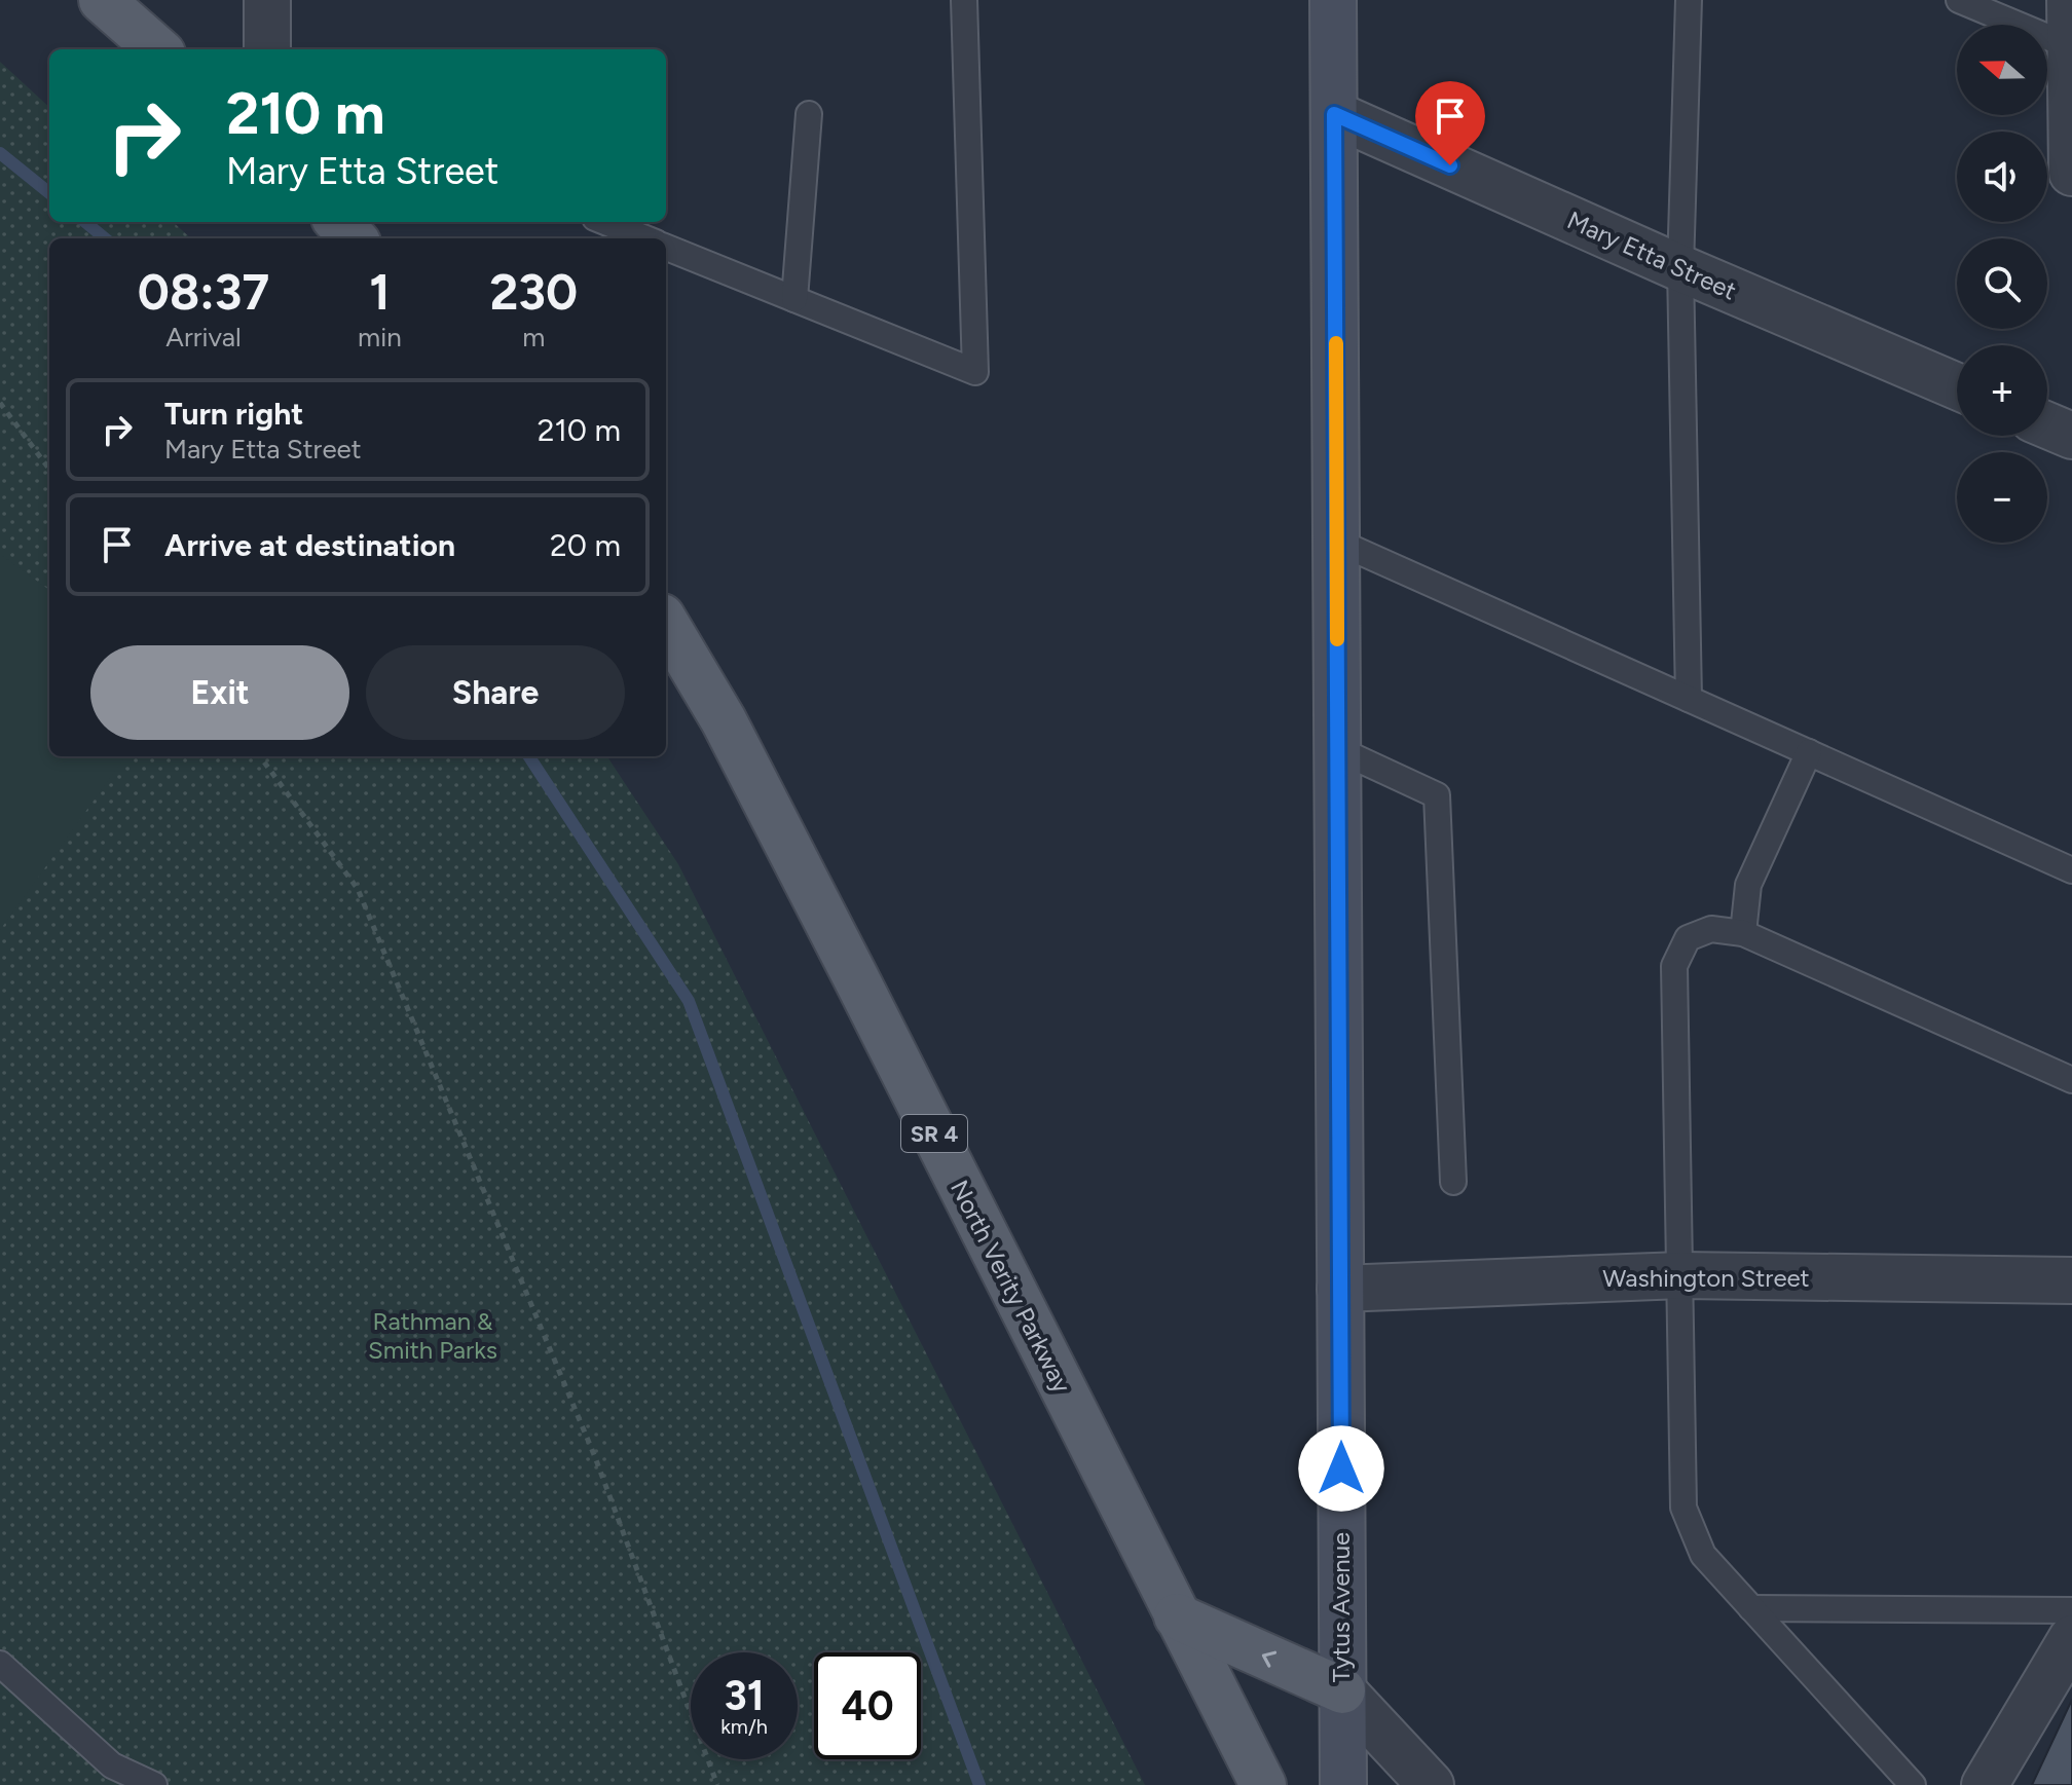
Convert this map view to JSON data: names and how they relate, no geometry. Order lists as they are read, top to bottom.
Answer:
{
  "streets": {
    "main road": ["SR 4", "North Verity Parkway"],
    "street": ["Mary Etta Street", "Washington Street", "Tytus Avenue"]
  },
  "crossings": [
    ["Mary Etta Street", "Tytus Avenue"],
    ["Washington Street", "Tytus Avenue"]
  ],
  "parks": ["Rathman & Smith Parks"],
  "north": "left",
  "page": {
    "map_buttons": ["+", "−"],
    "turn": ["210 m", "Mary Etta Street"],
    "eta": [
      "08:37",
      "Arrival",
      "1",
      "min",
      "230",
      "m"
    ],
    "list": [
      {
        "name": "Turn right",
        "note": "Mary Etta Street",
        "value": "210 m"
      },
      {
        "name": "Arrive at destination",
        "value": "20 m"
      }
    ],
    "buttons": ["Exit", "Share"],
    "speed": "31 km/h",
    "limit": "40"
  }
}
